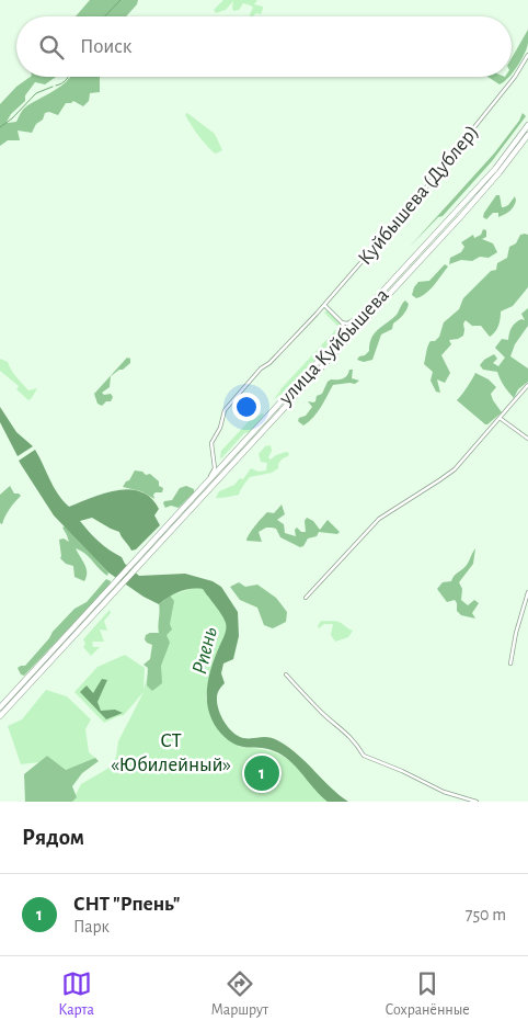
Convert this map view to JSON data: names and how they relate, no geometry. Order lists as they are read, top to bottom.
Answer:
{
  "streets": {
    "highway": ["улица Куйбышева"],
    "street": ["Куйбышева (Дублер)"]
  },
  "crossings": [
    ["Куйбышева (Дублер)", "улица Куйбышева"]
  ],
  "water": ["Рпень"],
  "parks": ["СТ «Юбилейный»"],
  "page": {
    "search": "Поиск",
    "pins": "1",
    "heading": "Рядом",
    "list": [
      {
        "mark": "1",
        "name": "СНТ \"Рпень\"",
        "note": "Парк",
        "value": "750 m"
      }
    ],
    "nav": ["Карта", "Маршрут", "Сохранённые"]
  }
}
